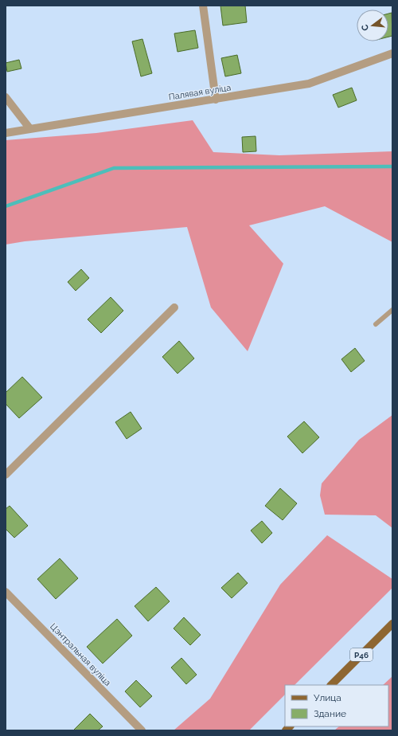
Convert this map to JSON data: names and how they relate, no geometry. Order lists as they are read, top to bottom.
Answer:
{
  "streets": {
    "main road": ["Р46"],
    "street": ["Палявая вуліца", "Цэнтральная вуліца"]
  },
  "legend": ["Улица", "Здание"],
  "north": "left"
}
